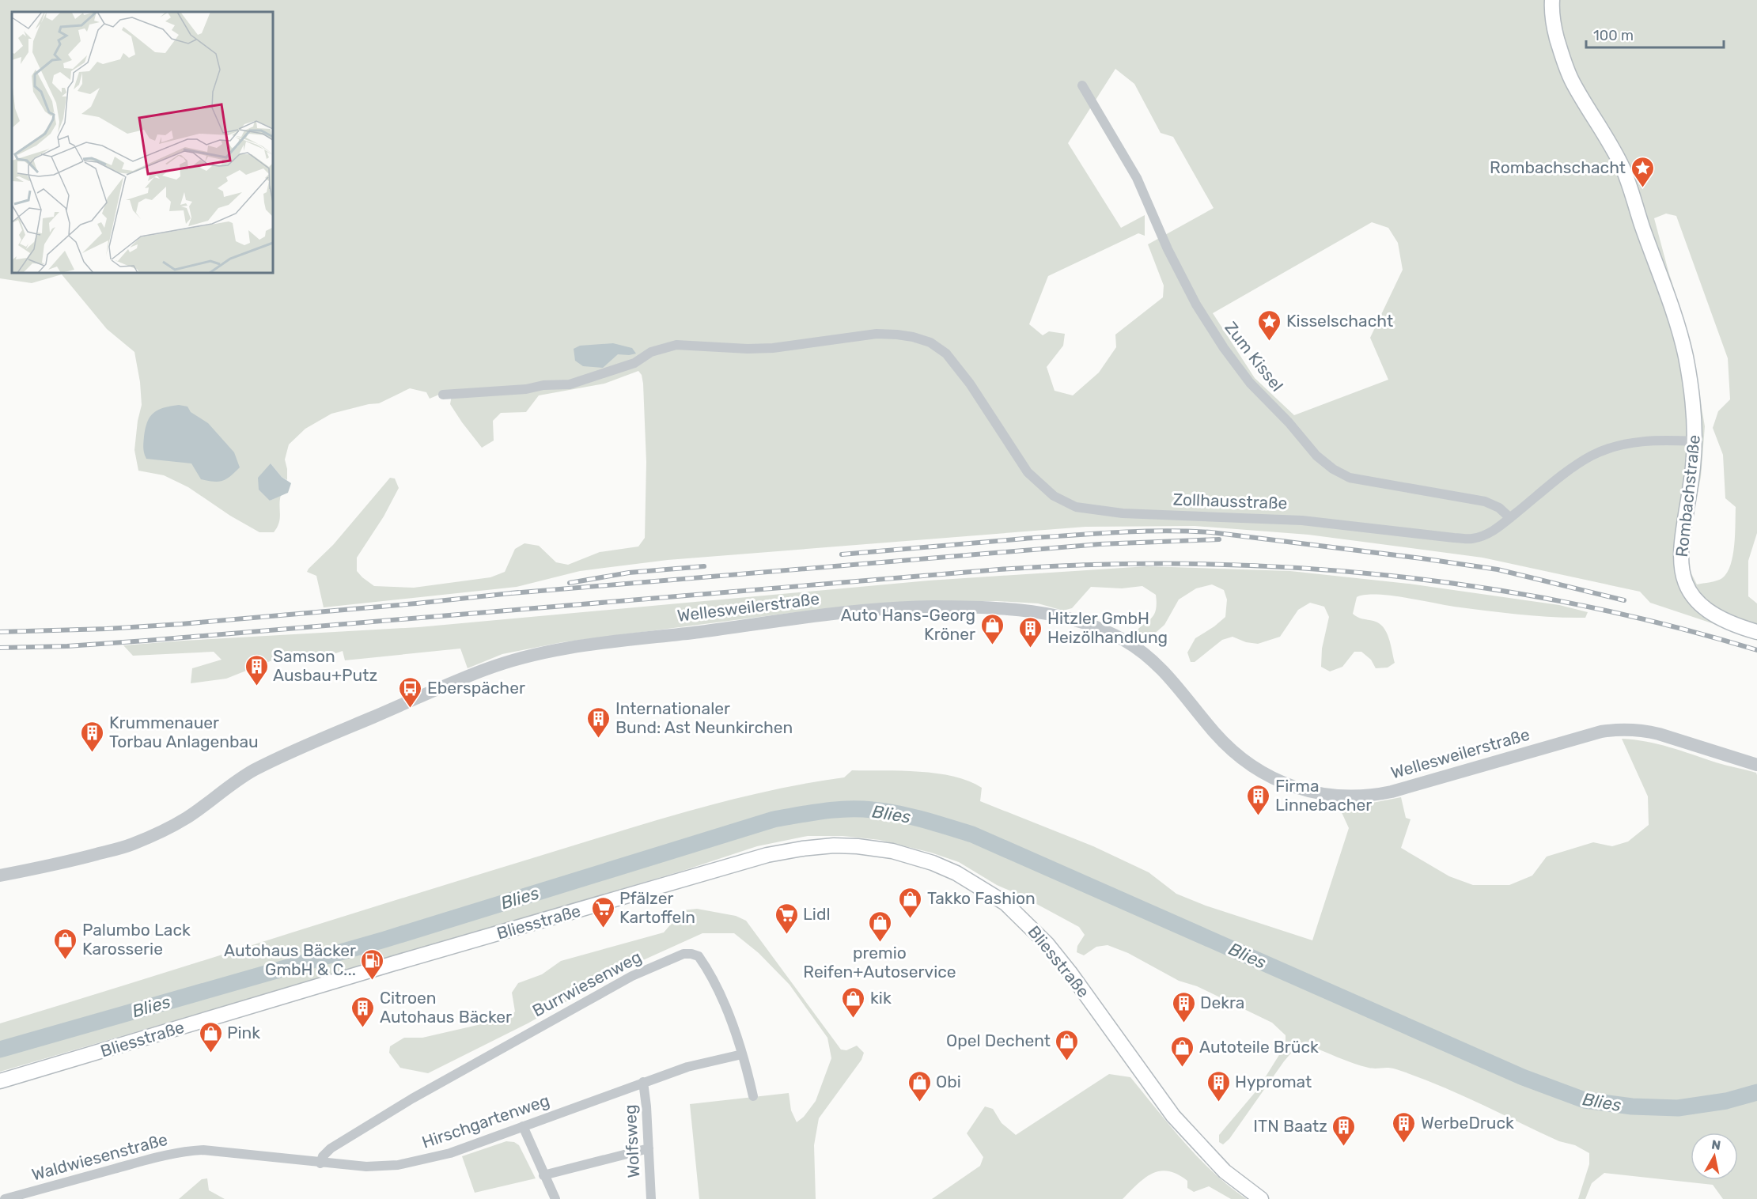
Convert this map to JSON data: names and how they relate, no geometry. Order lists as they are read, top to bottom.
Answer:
{
  "streets": {
    "main road": ["Rombachstraße", "Bliesstraße"],
    "street": [
      "Zum Kissel",
      "Zollhausstraße",
      "Wellesweilerstraße",
      "Burrwiesenweg",
      "Hirschgartenweg",
      "Wolfsweg",
      "Waldwiesenstraße"
    ]
  },
  "crossings": [
    ["Zum Kissel", "Zollhausstraße"],
    ["Rombachstraße", "Zollhausstraße"],
    ["Burrwiesenweg", "Hirschgartenweg"],
    ["Hirschgartenweg", "Wolfsweg"],
    ["Hirschgartenweg", "Waldwiesenstraße"]
  ],
  "water": ["Blies"],
  "places": {
    "place": ["Rombachschacht", "Kisselschacht"],
    "shop": [
      "Auto Hans-Georg Kröner",
      "Takko Fashion",
      "premio Reifen+Autoservice",
      "Palumbo Lack Karosserie",
      "kik",
      "Pink",
      "Opel Dechent",
      "Autoteile Brück",
      "Obi"
    ],
    "building": [
      "Hitzler GmbH Heizölhandlung",
      "Samson Ausbau+Putz",
      "Internationaler Bund: Ast Neunkirchen",
      "Krummenauer Torbau Anlagenbau",
      "Firma Linnebacher",
      "Dekra",
      "Citroen Autohaus Bäcker",
      "Hypromat",
      "WerbeDruck",
      "ITN Baatz"
    ],
    "bus stop": ["Eberspächer"],
    "supermarket": ["Pfälzer Kartoffeln", "Lidl"],
    "fuel station": ["Autohaus Bäcker GmbH & C..."]
  },
  "scale_bar": "100 m",
  "north": "top"
}
